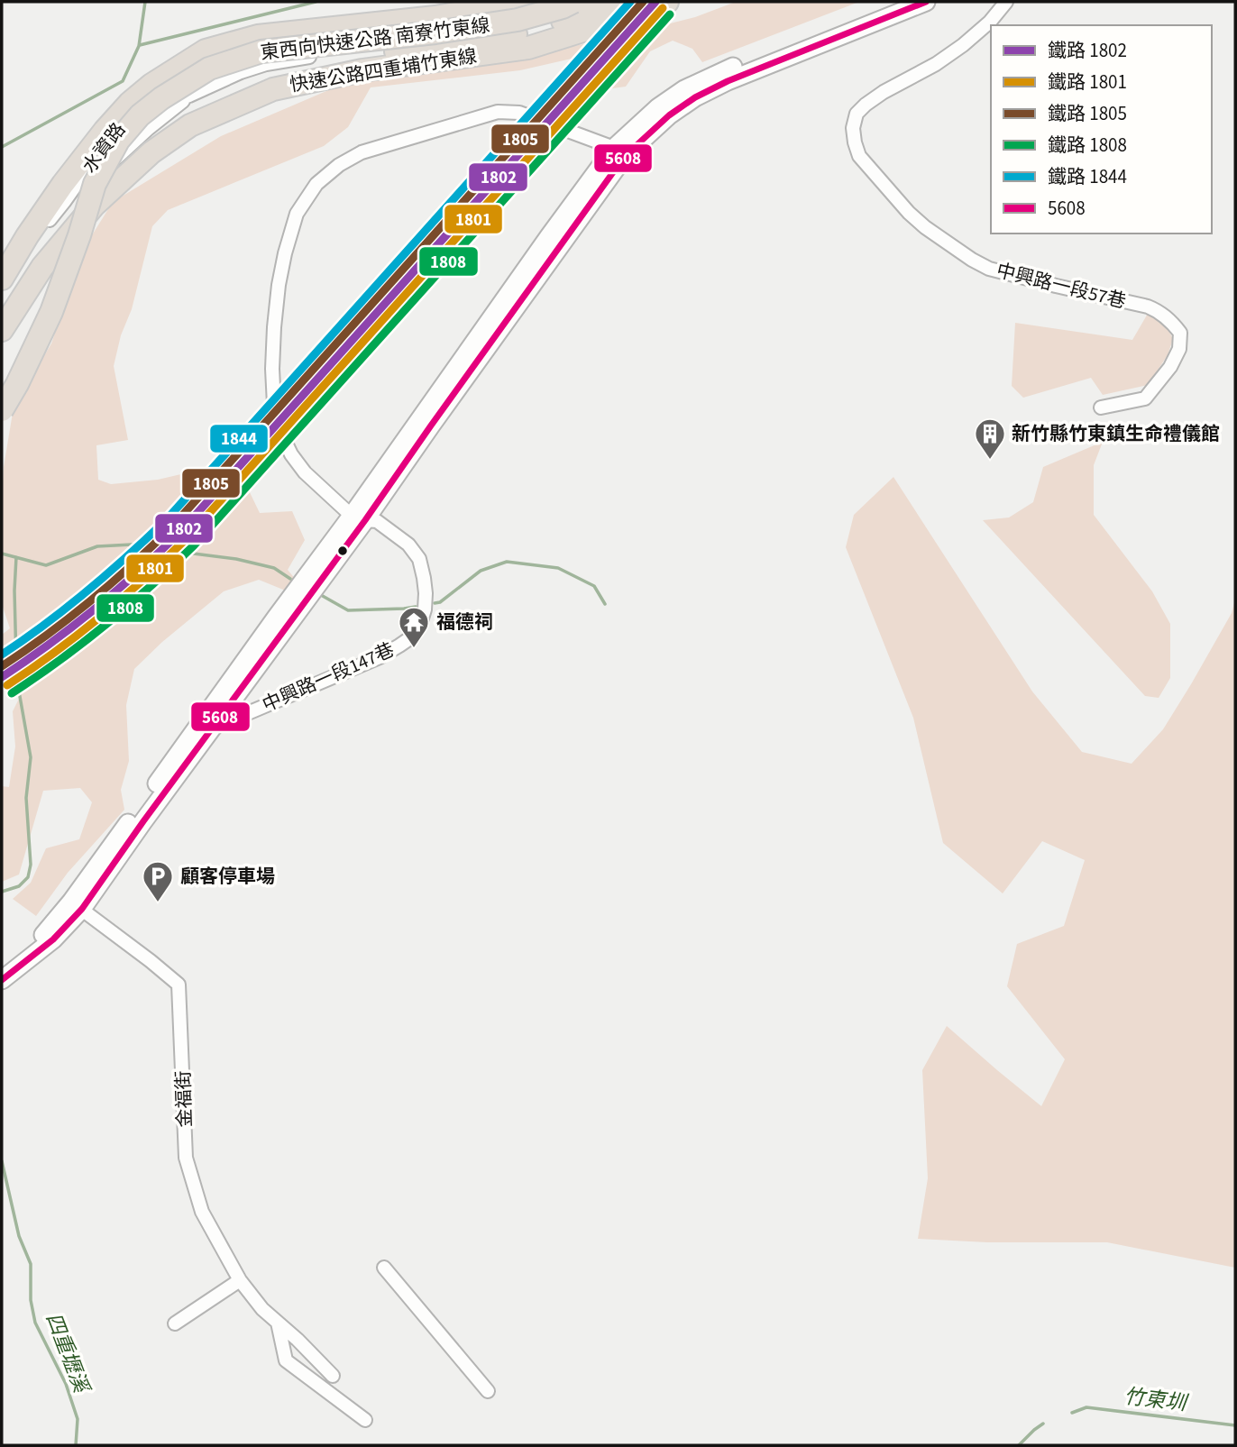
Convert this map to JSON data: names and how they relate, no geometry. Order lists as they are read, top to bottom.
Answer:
{
  "streets": {
    "highway": ["東西向快速公路 南寮竹東線", "快速公路四重埔竹東線"],
    "street": [
      "水資路",
      "中興路一段57巷",
      "中興路一段147巷",
      "金福街"
    ]
  },
  "water": ["四重壢溪", "竹東圳"],
  "places": {
    "building": ["新竹縣竹東鎮生命禮儀館"],
    "temple": ["福德祠"],
    "parking": ["顧客停車場"]
  },
  "lines": [
    "rail line 1802",
    "rail line 1805",
    "rail line 1844",
    "transit line 5608",
    "rail line 1801",
    "rail line 1808"
  ],
  "legend": [
    "鐵路 1802",
    "鐵路 1801",
    "鐵路 1805",
    "鐵路 1808",
    "鐵路 1844",
    "5608"
  ]
}
